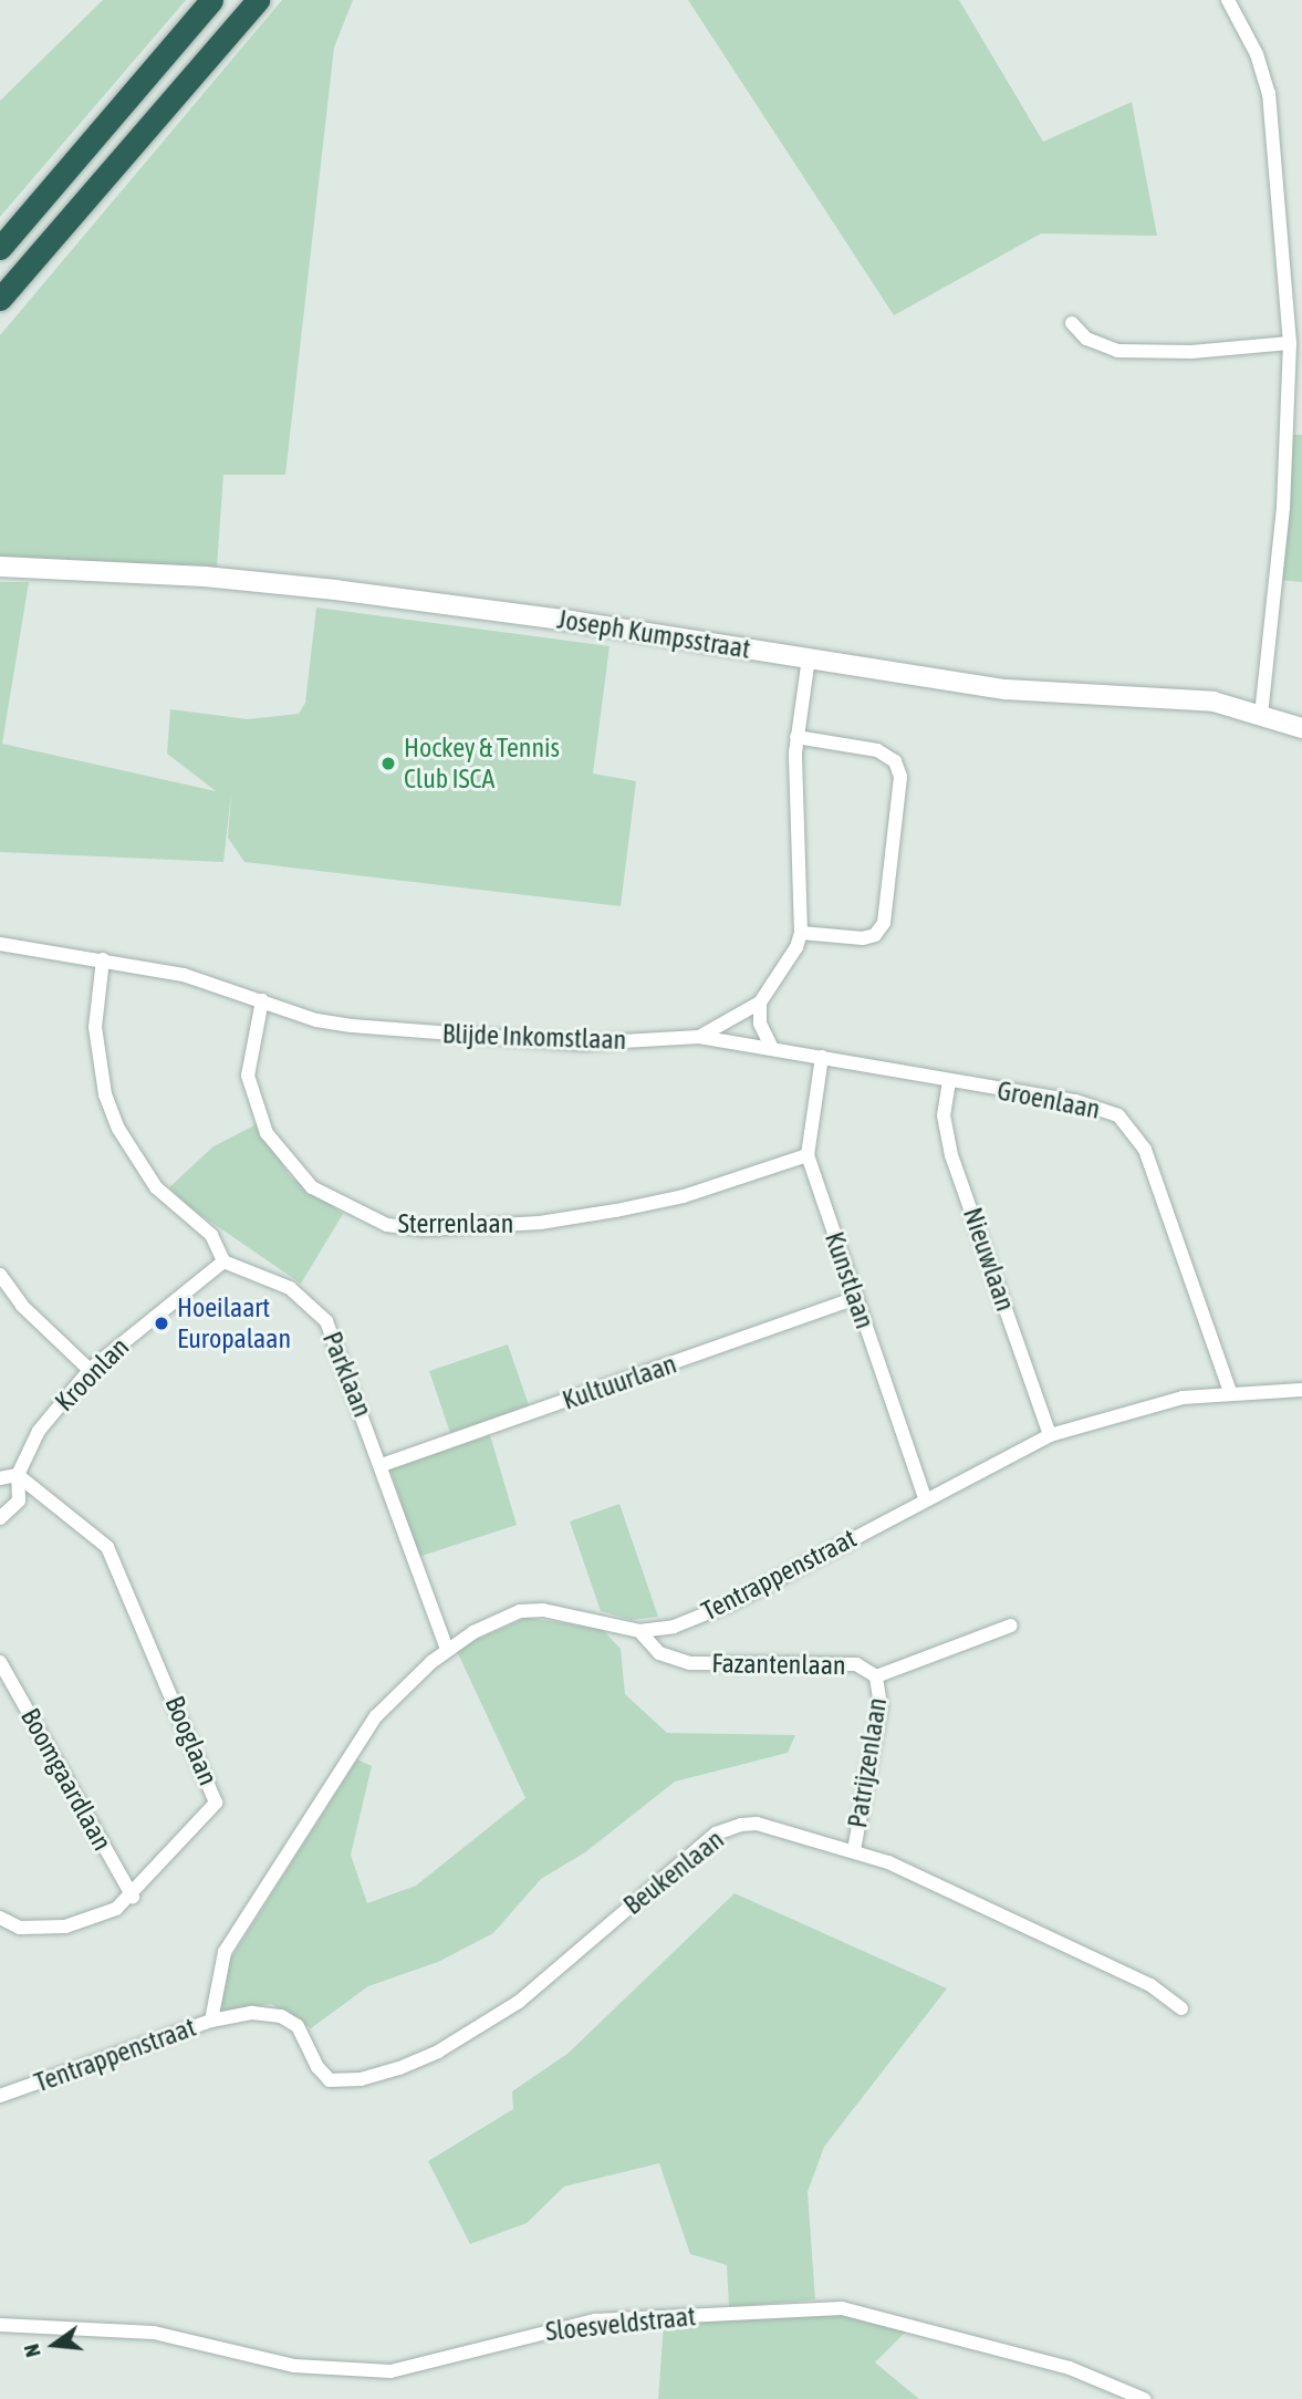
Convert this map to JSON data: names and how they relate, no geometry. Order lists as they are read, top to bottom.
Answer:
{
  "streets": {
    "street": [
      "Joseph Kumpsstraat",
      "Blijde Inkomstlaan",
      "Groenlaan",
      "Sterrenlaan",
      "Nieuwlaan",
      "Kunstlaan",
      "Kroonlan",
      "Parklaan",
      "Kultuurlaan",
      "Tentrappenstraat",
      "Fazantenlaan",
      "Booglaan",
      "Patrijzenlaan",
      "Boomgaardlaan",
      "Beukenlaan",
      "Sloesveldstraat"
    ]
  },
  "crossings": [
    ["Blijde Inkomstlaan", "Groenlaan"],
    ["Blijde Inkomstlaan", "Sterrenlaan"],
    ["Groenlaan", "Nieuwlaan"],
    ["Groenlaan", "Kunstlaan"],
    ["Groenlaan", "Tentrappenstraat"],
    ["Sterrenlaan", "Kunstlaan"],
    ["Nieuwlaan", "Tentrappenstraat"],
    ["Kunstlaan", "Kultuurlaan"],
    ["Kunstlaan", "Tentrappenstraat"],
    ["Kroonlan", "Parklaan"],
    ["Kroonlan", "Booglaan"],
    ["Parklaan", "Kultuurlaan"],
    ["Parklaan", "Tentrappenstraat"],
    ["Tentrappenstraat", "Fazantenlaan"],
    ["Tentrappenstraat", "Beukenlaan"],
    ["Fazantenlaan", "Patrijzenlaan"],
    ["Booglaan", "Boomgaardlaan"],
    ["Patrijzenlaan", "Beukenlaan"]
  ],
  "places": ["Hockey & Tennis Club ISCA", "Hoeilaart Europalaan"],
  "north": "left"
}
